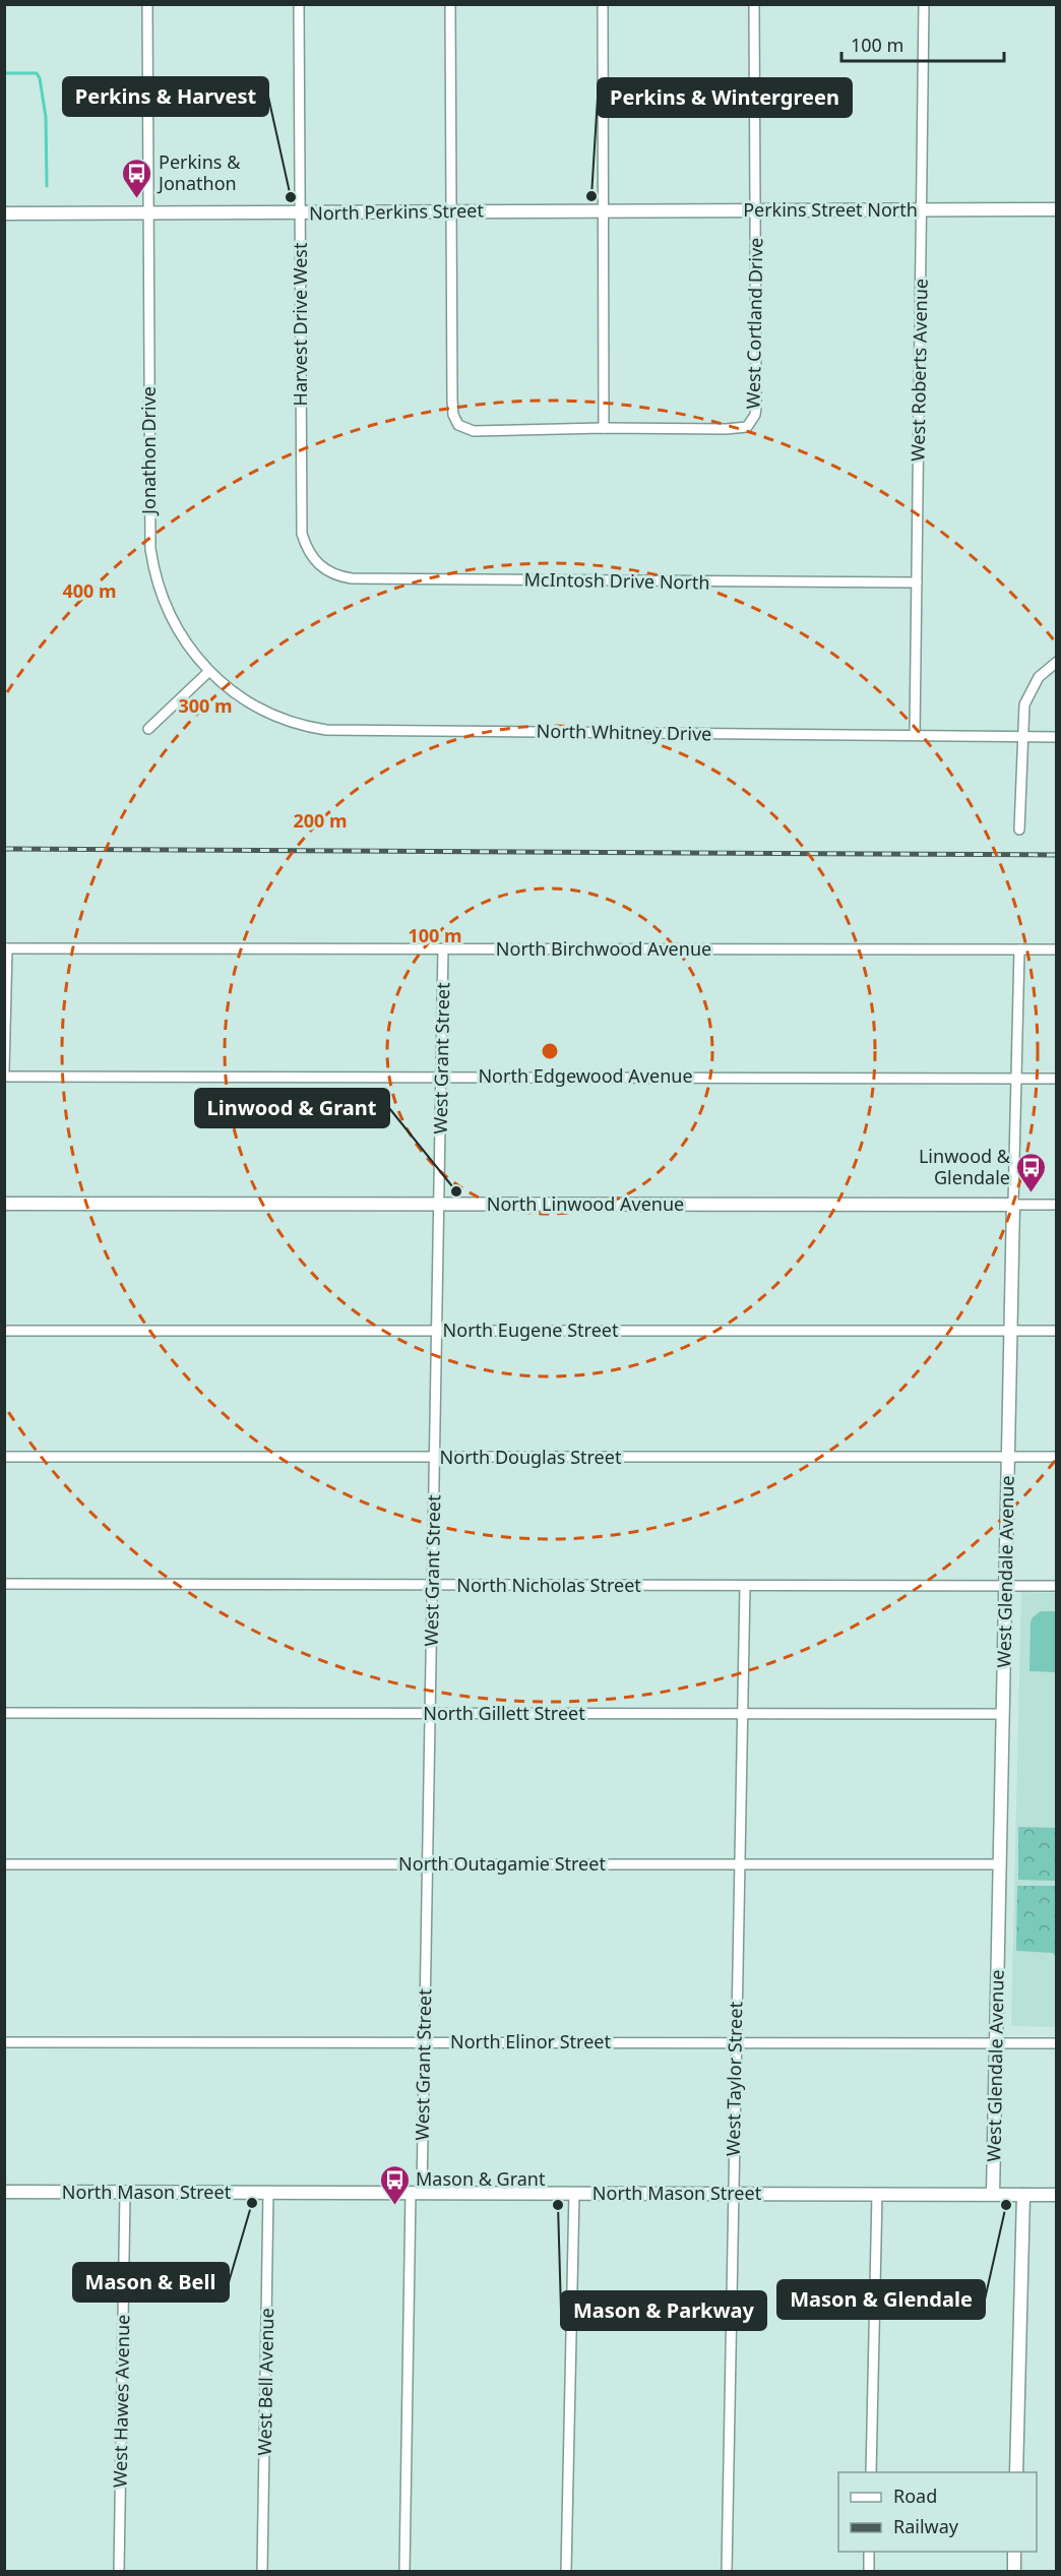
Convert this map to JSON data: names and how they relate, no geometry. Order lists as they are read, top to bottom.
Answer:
{
  "streets": {
    "street": [
      "Perkins Street North",
      "North Perkins Street",
      "West Cortland Drive",
      "Harvest Drive West",
      "West Roberts Avenue",
      "Jonathon Drive",
      "McIntosh Drive North",
      "North Whitney Drive",
      "North Birchwood Avenue",
      "West Grant Street",
      "North Edgewood Avenue",
      "North Linwood Avenue",
      "North Eugene Street",
      "North Douglas Street",
      "West Glendale Avenue",
      "North Nicholas Street",
      "North Gillett Street",
      "North Outagamie Street",
      "North Elinor Street",
      "West Taylor Street",
      "North Mason Street",
      "West Bell Avenue",
      "West Hawes Avenue"
    ]
  },
  "crossings": [
    ["Perkins Street North", "North Perkins Street"],
    ["Perkins Street North", "West Cortland Drive"],
    ["Perkins Street North", "West Roberts Avenue"],
    ["North Perkins Street", "Harvest Drive West"],
    ["North Perkins Street", "Jonathon Drive"],
    ["Harvest Drive West", "McIntosh Drive North"],
    ["West Roberts Avenue", "McIntosh Drive North"],
    ["West Roberts Avenue", "North Whitney Drive"],
    ["Jonathon Drive", "North Whitney Drive"],
    ["North Birchwood Avenue", "West Grant Street"],
    ["North Birchwood Avenue", "West Glendale Avenue"],
    ["West Grant Street", "North Edgewood Avenue"],
    ["West Grant Street", "North Linwood Avenue"],
    ["West Grant Street", "North Eugene Street"],
    ["West Grant Street", "North Douglas Street"],
    ["West Grant Street", "North Nicholas Street"],
    ["West Grant Street", "North Gillett Street"],
    ["West Grant Street", "North Outagamie Street"],
    ["West Grant Street", "North Elinor Street"],
    ["West Grant Street", "North Mason Street"],
    ["North Edgewood Avenue", "West Glendale Avenue"],
    ["North Linwood Avenue", "West Glendale Avenue"],
    ["North Eugene Street", "West Glendale Avenue"],
    ["North Douglas Street", "West Glendale Avenue"],
    ["West Glendale Avenue", "North Nicholas Street"],
    ["West Glendale Avenue", "North Gillett Street"],
    ["West Glendale Avenue", "North Outagamie Street"],
    ["West Glendale Avenue", "North Elinor Street"],
    ["West Glendale Avenue", "North Mason Street"],
    ["North Nicholas Street", "West Taylor Street"],
    ["North Gillett Street", "West Taylor Street"],
    ["North Outagamie Street", "West Taylor Street"],
    ["North Elinor Street", "West Taylor Street"],
    ["West Taylor Street", "North Mason Street"],
    ["North Mason Street", "West Bell Avenue"],
    ["North Mason Street", "West Hawes Avenue"]
  ],
  "places": {
    "other": [
      "Perkins & Wintergreen",
      "Perkins & Harvest",
      "Linwood & Grant",
      "Mason & Bell",
      "Mason & Parkway",
      "Mason & Glendale"
    ],
    "bus stop": ["Perkins & Jonathon", "Linwood & Glendale", "Mason & Grant"]
  },
  "legend": ["Road", "Railway"],
  "scale_bar": "100 m",
  "rings": [
    "400 m",
    "300 m",
    "200 m",
    "100 m"
  ]
}
